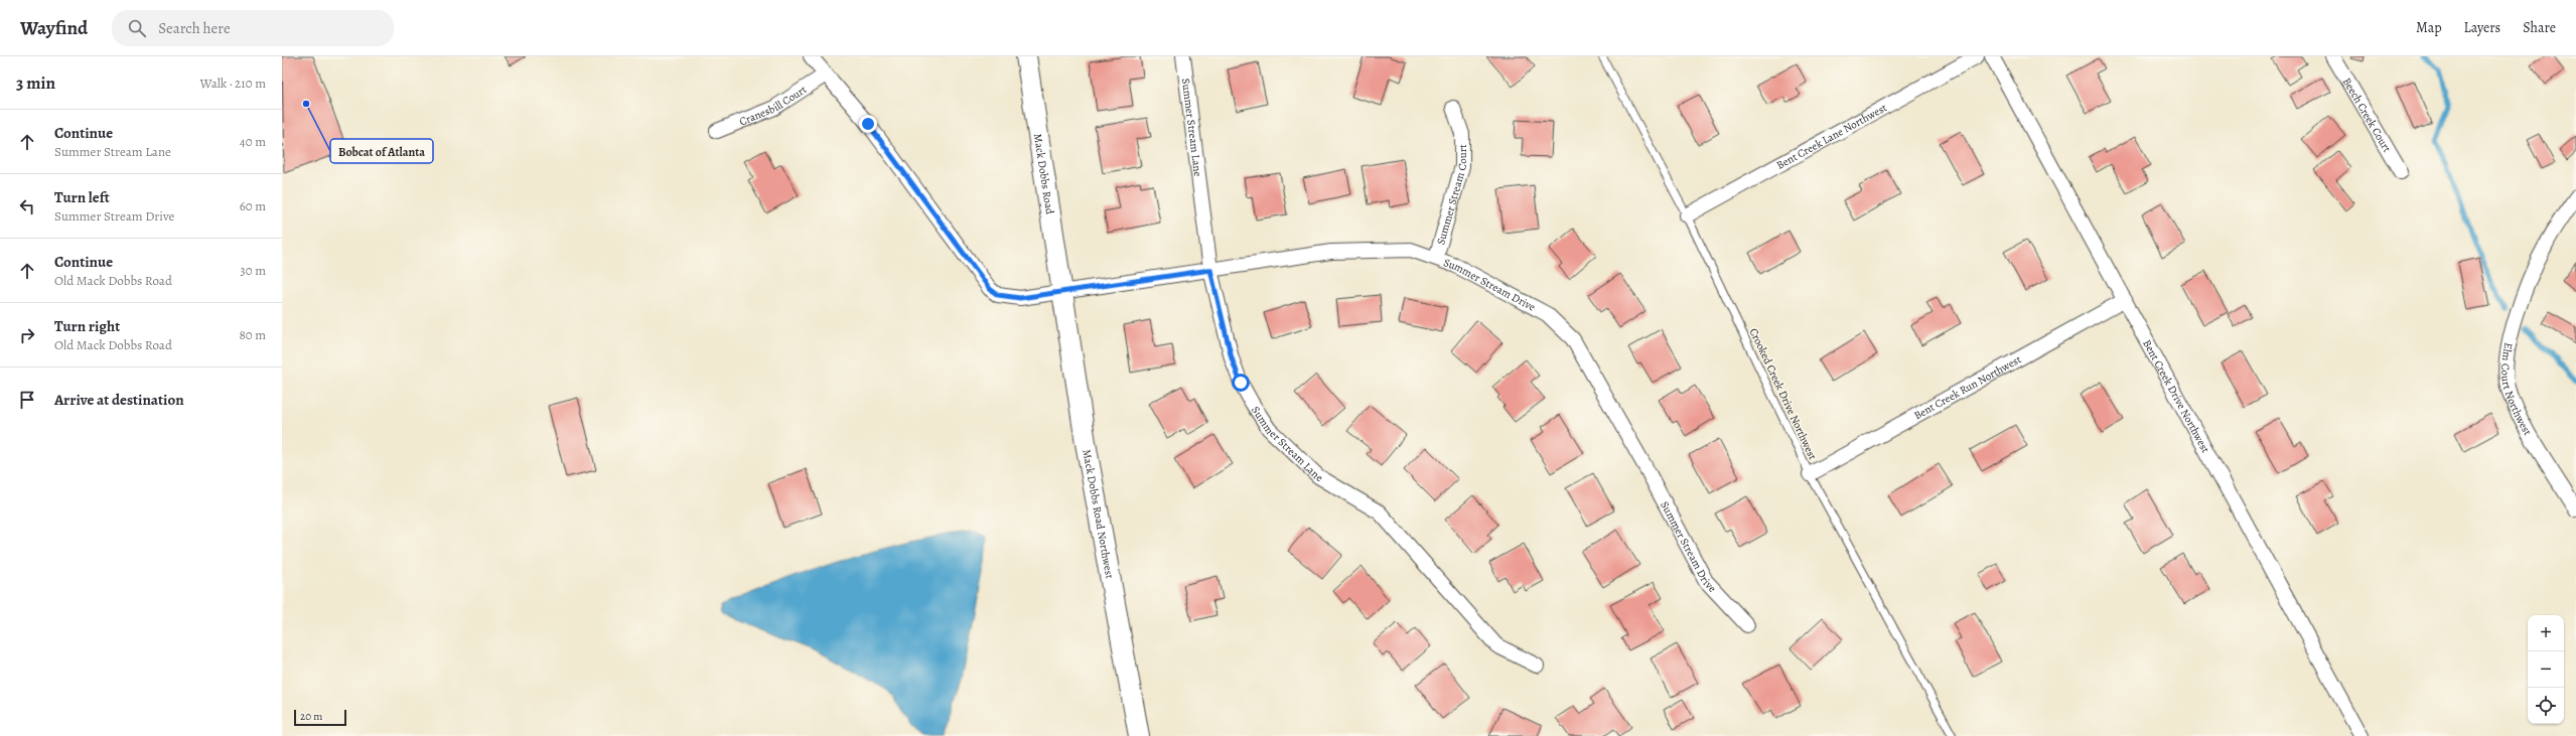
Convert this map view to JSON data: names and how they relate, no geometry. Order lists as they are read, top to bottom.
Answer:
{
  "streets": {
    "street": [
      "Cranesbill Court",
      "Beech Creek Court",
      "Summer Stream Lane",
      "Bent Creek Lane Northwest",
      "Mack Dobbs Road",
      "Summer Stream Court",
      "Summer Stream Drive",
      "Bent Creek Run Northwest",
      "Elm Court Northwest",
      "Bent Creek Drive Northwest",
      "Mack Dobbs Road Northwest"
    ],
    "lane": ["Crooked Creek Drive Northwest"]
  },
  "crossings": [
    ["Cranesbill Court", "Summer Stream Drive"],
    ["Summer Stream Lane", "Summer Stream Drive"],
    ["Bent Creek Lane Northwest", "Crooked Creek Drive Northwest"],
    ["Mack Dobbs Road", "Summer Stream Drive"],
    ["Mack Dobbs Road", "Mack Dobbs Road Northwest"],
    ["Summer Stream Court", "Summer Stream Drive"],
    ["Summer Stream Drive", "Mack Dobbs Road Northwest"],
    ["Bent Creek Run Northwest", "Crooked Creek Drive Northwest"],
    ["Bent Creek Run Northwest", "Bent Creek Drive Northwest"]
  ],
  "places": ["Bobcat of Atlanta"],
  "scale_bar": "20 m",
  "page": {
    "header": "Wayfind",
    "search": "Search here",
    "nav": ["Map", "Layers", "Share"],
    "heading": ["3 min", "Walk · 210 m"],
    "list": [
      ["Continue", "Summer Stream Lane", "40 m"],
      ["Turn left", "Summer Stream Drive", "60 m"],
      ["Continue", "Old Mack Dobbs Road", "30 m"],
      ["Turn right", "Old Mack Dobbs Road", "80 m"],
      "Arrive at destination"
    ],
    "map_buttons": ["+", "−"],
    "scale": "20 m"
  }
}
